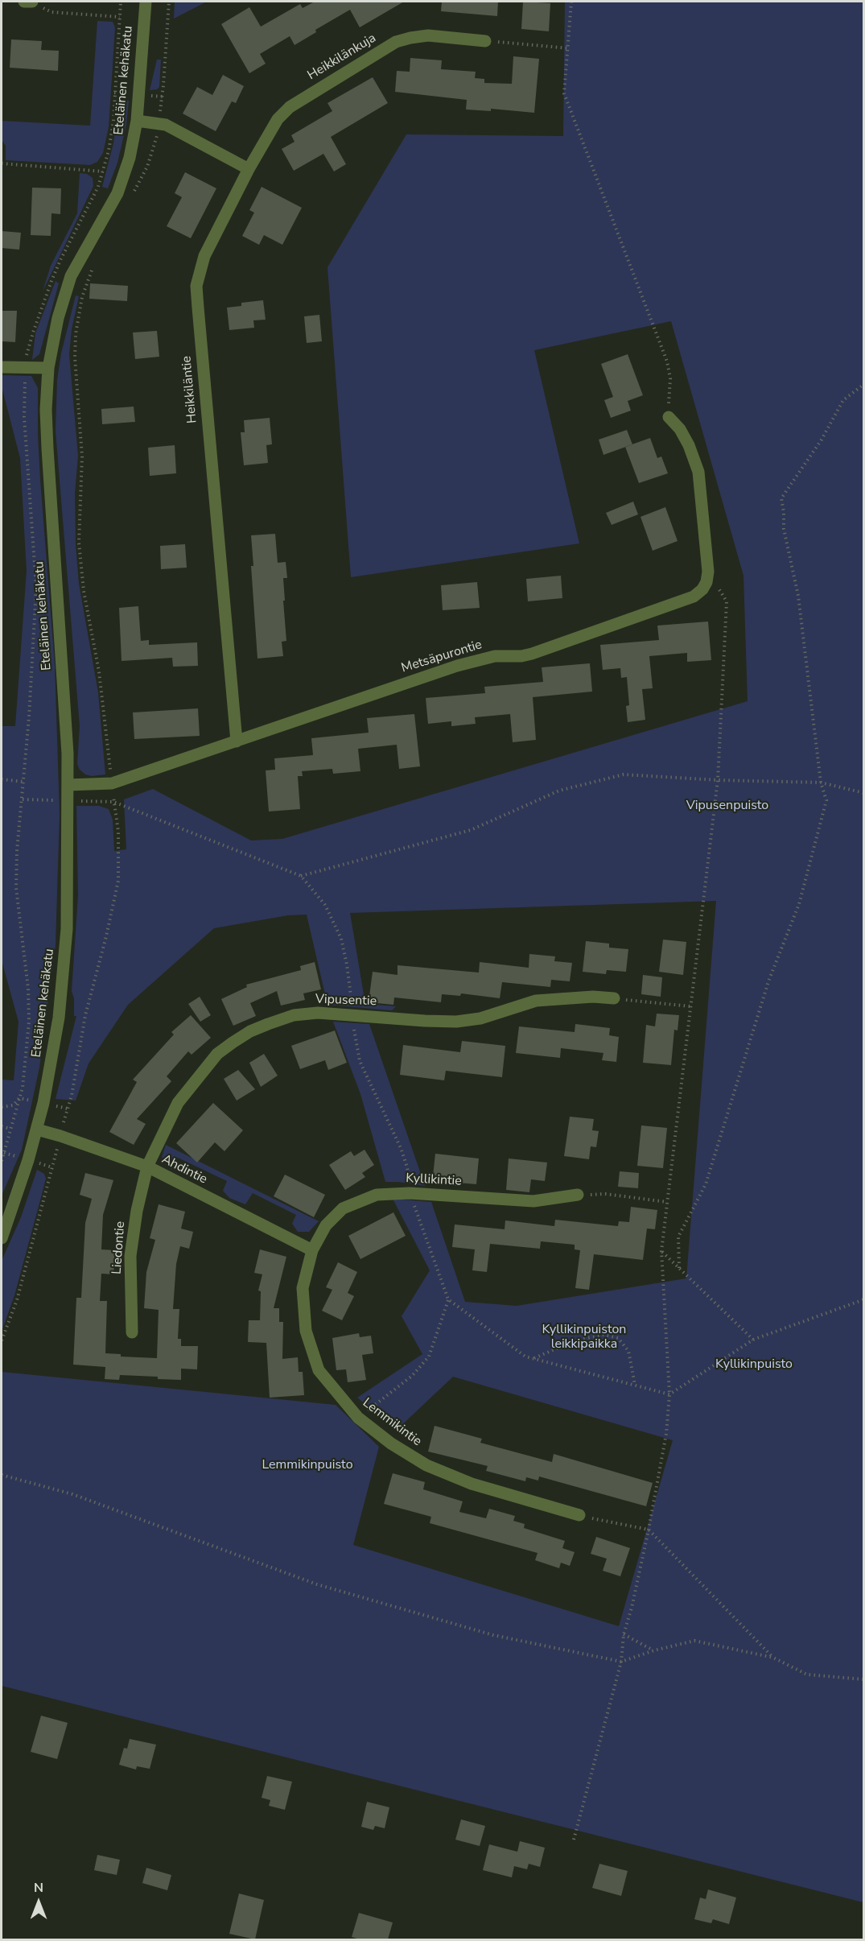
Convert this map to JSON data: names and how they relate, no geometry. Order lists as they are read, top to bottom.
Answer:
{
  "streets": {
    "street": [
      "Heikkilänkuja",
      "Eteläinen kehäkatu",
      "Heikkiläntie",
      "Metsäpurontie",
      "Vipusentie",
      "Ahdintie",
      "Kyllikintie",
      "Liedontie",
      "Lemmikintie"
    ]
  },
  "crossings": [
    ["Heikkilänkuja", "Heikkiläntie"],
    ["Eteläinen kehäkatu", "Metsäpurontie"],
    ["Eteläinen kehäkatu", "Ahdintie"],
    ["Heikkiläntie", "Metsäpurontie"],
    ["Vipusentie", "Ahdintie"],
    ["Vipusentie", "Liedontie"],
    ["Ahdintie", "Kyllikintie"],
    ["Ahdintie", "Liedontie"],
    ["Ahdintie", "Lemmikintie"],
    ["Kyllikintie", "Lemmikintie"]
  ],
  "parks": [
    "Vipusenpuisto",
    "Kyllikinpuiston leikkipaikka",
    "Kyllikinpuisto",
    "Lemmikinpuisto"
  ],
  "north": "top"
}
